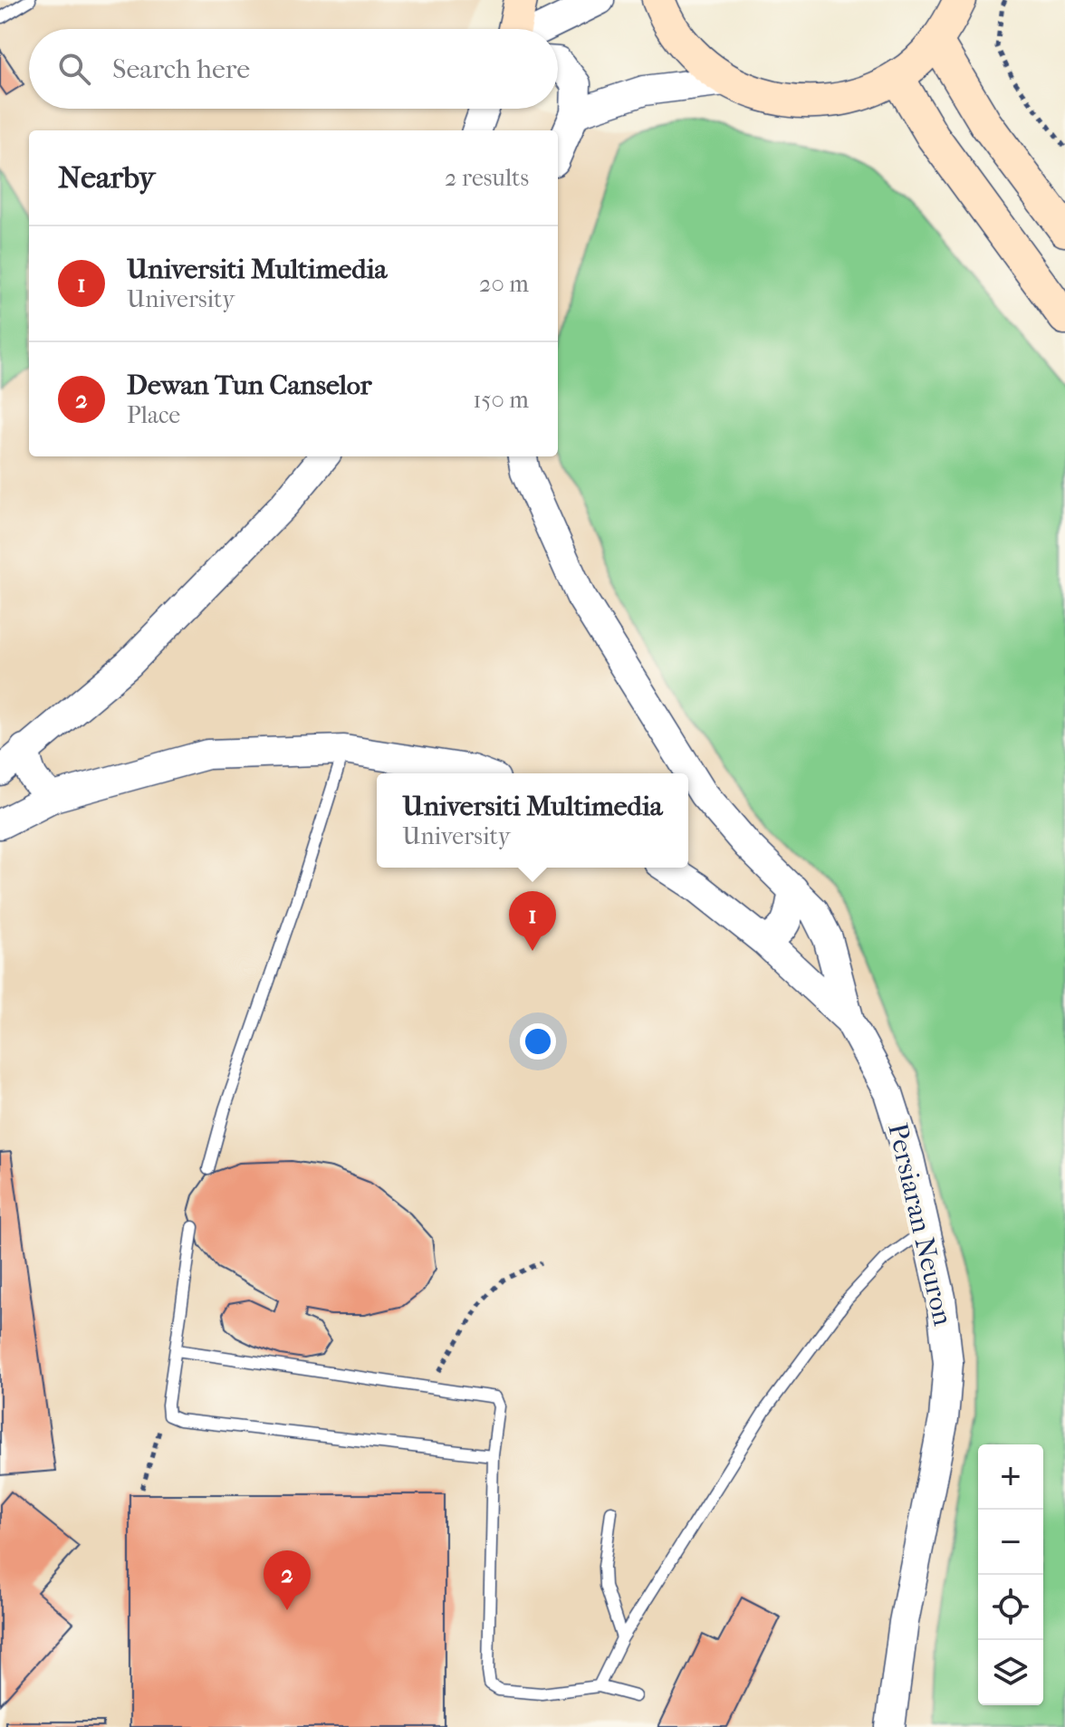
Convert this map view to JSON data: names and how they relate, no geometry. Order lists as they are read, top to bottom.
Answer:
{
  "streets": {
    "street": ["Persiaran Neuron"]
  },
  "page": {
    "search": "Search here",
    "heading": ["Nearby", "2 results"],
    "list": [
      {
        "mark": "1",
        "name": "Universiti Multimedia",
        "note": "University",
        "value": "20 m"
      },
      {
        "mark": "2",
        "name": "Dewan Tun Canselor",
        "note": "Place",
        "value": "150 m"
      }
    ],
    "popup": ["Universiti Multimedia", "University"],
    "pins": ["1", "2"],
    "map_buttons": ["+", "−"]
  }
}
